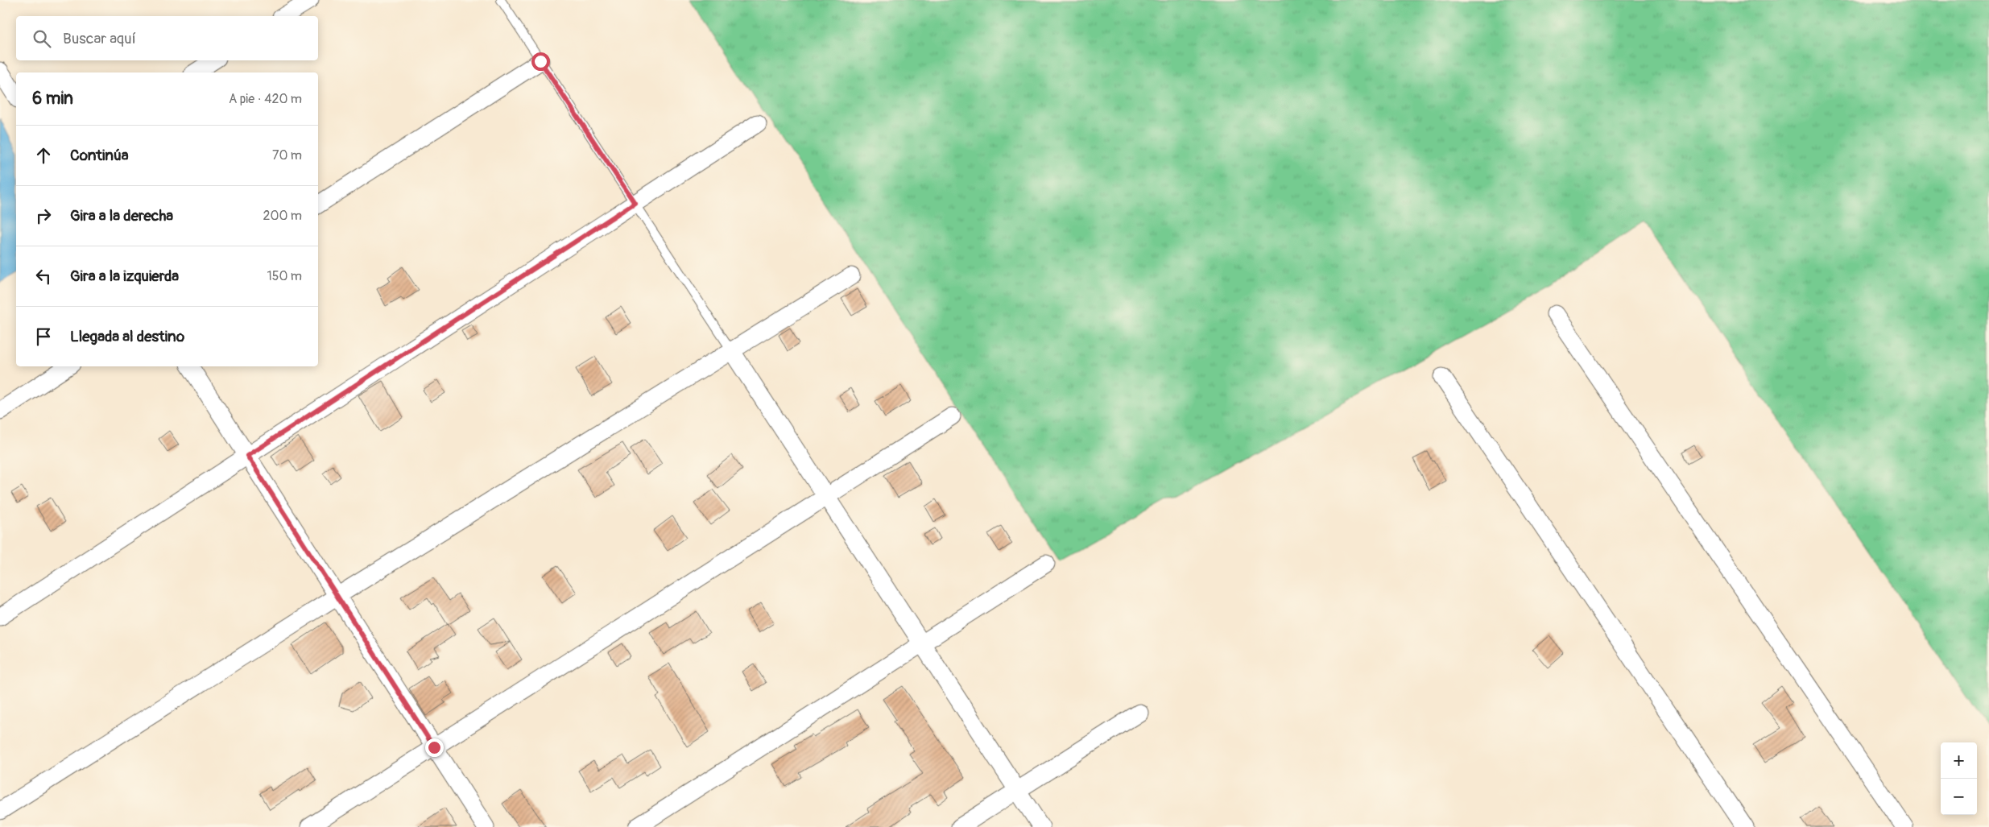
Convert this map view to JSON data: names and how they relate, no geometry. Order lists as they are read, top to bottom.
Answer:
{
  "page": {
    "search": "Buscar aquí",
    "heading": ["6 min", "A pie · 420 m"],
    "list": [
      ["Continúa", "70 m"],
      ["Gira a la derecha", "200 m"],
      ["Gira a la izquierda", "150 m"],
      "Llegada al destino"
    ],
    "map_buttons": ["+", "−"]
  }
}
